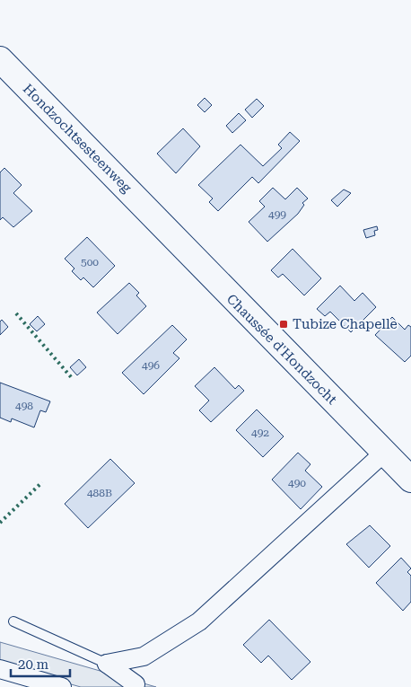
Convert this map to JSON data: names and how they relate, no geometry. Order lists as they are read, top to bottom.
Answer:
{
  "streets": {
    "main road": ["Hondzochtsesteenweg", "Chaussée d'Hondzocht"]
  },
  "crossings": [
    ["Hondzochtsesteenweg", "Chaussée d'Hondzocht"]
  ],
  "places": {
    "transit": ["Tubize Chapelle"]
  },
  "house_numbers": [
    "499",
    "500",
    "496",
    "498",
    "492",
    "490",
    "488B"
  ],
  "scale_bar": "20 m"
}
